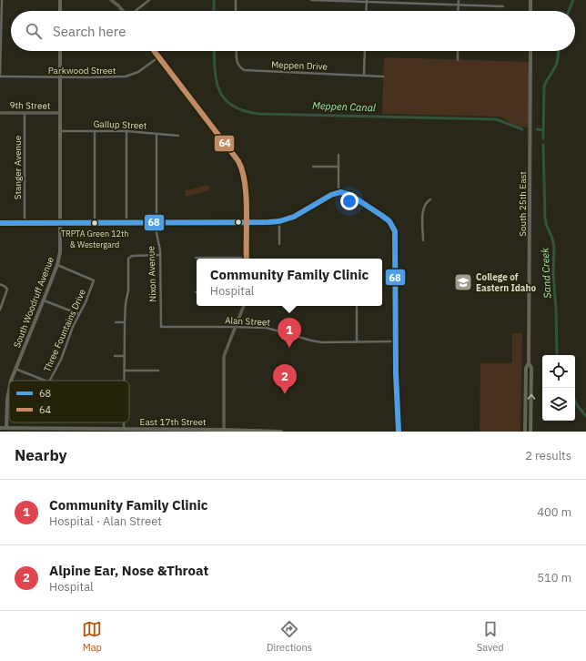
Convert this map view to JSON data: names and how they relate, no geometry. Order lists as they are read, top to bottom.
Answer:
{
  "streets": {
    "main road": ["South 25th East", "South Woodruff Avenue", "East 17th Street"],
    "street": [
      "Meppen Drive",
      "Parkwood Street",
      "9th Street",
      "Gallup Street",
      "Stanger Avenue",
      "Nixon Avenue",
      "Alan Street",
      "Three Fountains Drive"
    ]
  },
  "crossings": [
    ["Parkwood Street", "South Woodruff Avenue"],
    ["9th Street", "Stanger Avenue"],
    ["9th Street", "South Woodruff Avenue"],
    ["Gallup Street", "Nixon Avenue"],
    ["Gallup Street", "South Woodruff Avenue"],
    ["Nixon Avenue", "Alan Street"],
    ["South Woodruff Avenue", "Three Fountains Drive"],
    ["South Woodruff Avenue", "East 17th Street"]
  ],
  "water": ["Meppen Canal", "Sand Creek"],
  "places": {
    "other": ["TRPTA Green 12th & Westergard"],
    "school or university": ["College of Eastern Idaho"]
  },
  "lines": ["transit line 64", "transit line 68"],
  "legend": ["68", "64"],
  "page": {
    "search": "Search here",
    "popup": ["Community Family Clinic", "Hospital"],
    "pins": ["1", "2"],
    "heading": ["Nearby", "2 results"],
    "list": [
      {
        "mark": "1",
        "name": "Community Family Clinic",
        "note": "Hospital · Alan Street",
        "value": "400 m"
      },
      {
        "mark": "2",
        "name": "Alpine Ear, Nose &Throat",
        "note": "Hospital",
        "value": "510 m"
      }
    ],
    "nav": ["Map", "Directions", "Saved"]
  }
}
